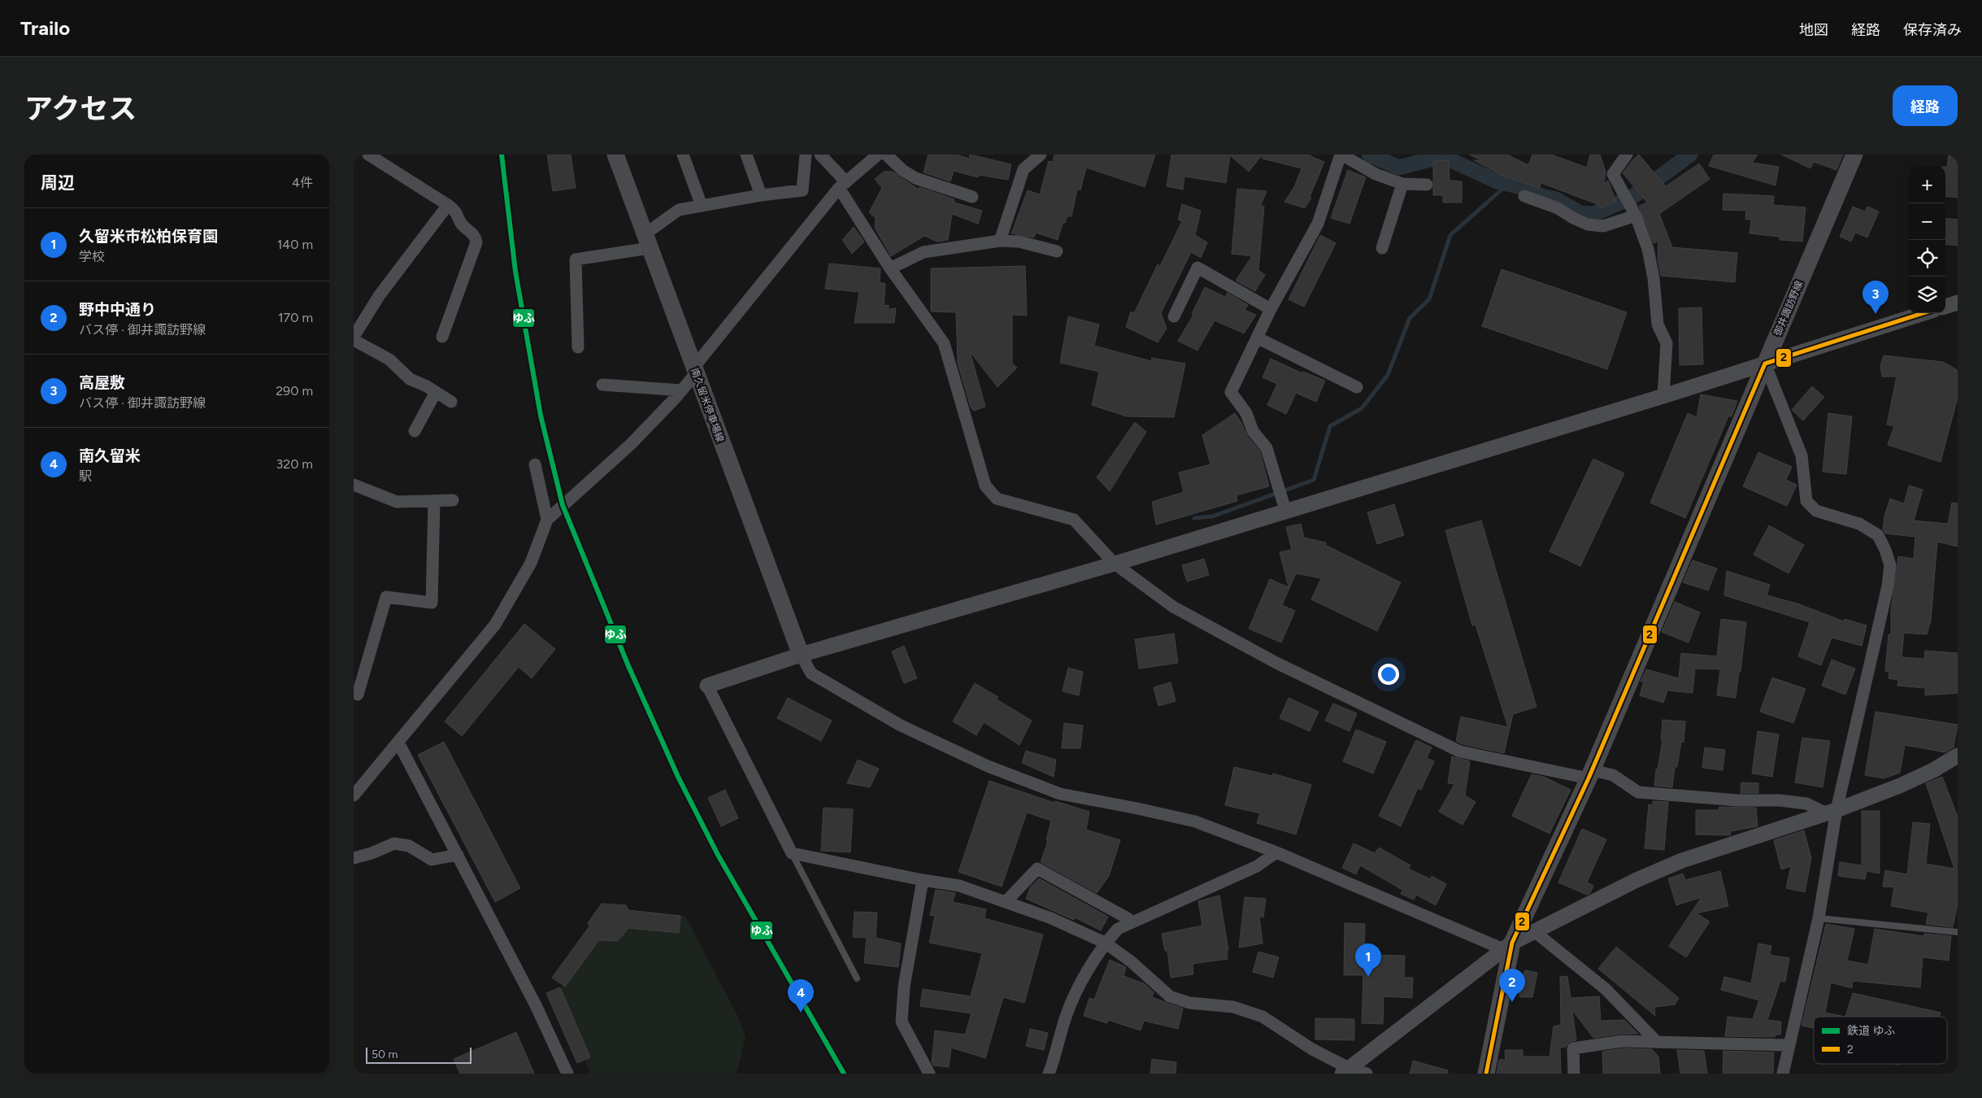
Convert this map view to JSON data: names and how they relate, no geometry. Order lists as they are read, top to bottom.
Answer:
{
  "streets": {
    "main road": ["御井諏訪野線", "南久留米停車場線"]
  },
  "lines": ["rail line ゆふ", "transit line 2"],
  "legend": ["鉄道 ゆふ", "2"],
  "scale_bar": "50 m",
  "page": {
    "header": "Trailo",
    "nav": ["地図", "経路", "保存済み"],
    "title": "アクセス",
    "buttons": "経路",
    "heading": ["周辺", "4件"],
    "map_buttons": ["+", "−"],
    "list": [
      {
        "mark": "1",
        "name": "久留米市松柏保育園",
        "note": "学校",
        "value": "140 m"
      },
      {
        "mark": "2",
        "name": "野中中通り",
        "note": "バス停 · 御井諏訪野線",
        "value": "170 m"
      },
      {
        "mark": "3",
        "name": "高屋敷",
        "note": "バス停 · 御井諏訪野線",
        "value": "290 m"
      },
      {
        "mark": "4",
        "name": "南久留米",
        "note": "駅",
        "value": "320 m"
      }
    ],
    "pins": [
      "3",
      "1",
      "2",
      "4"
    ],
    "scale": "50 m"
  }
}
